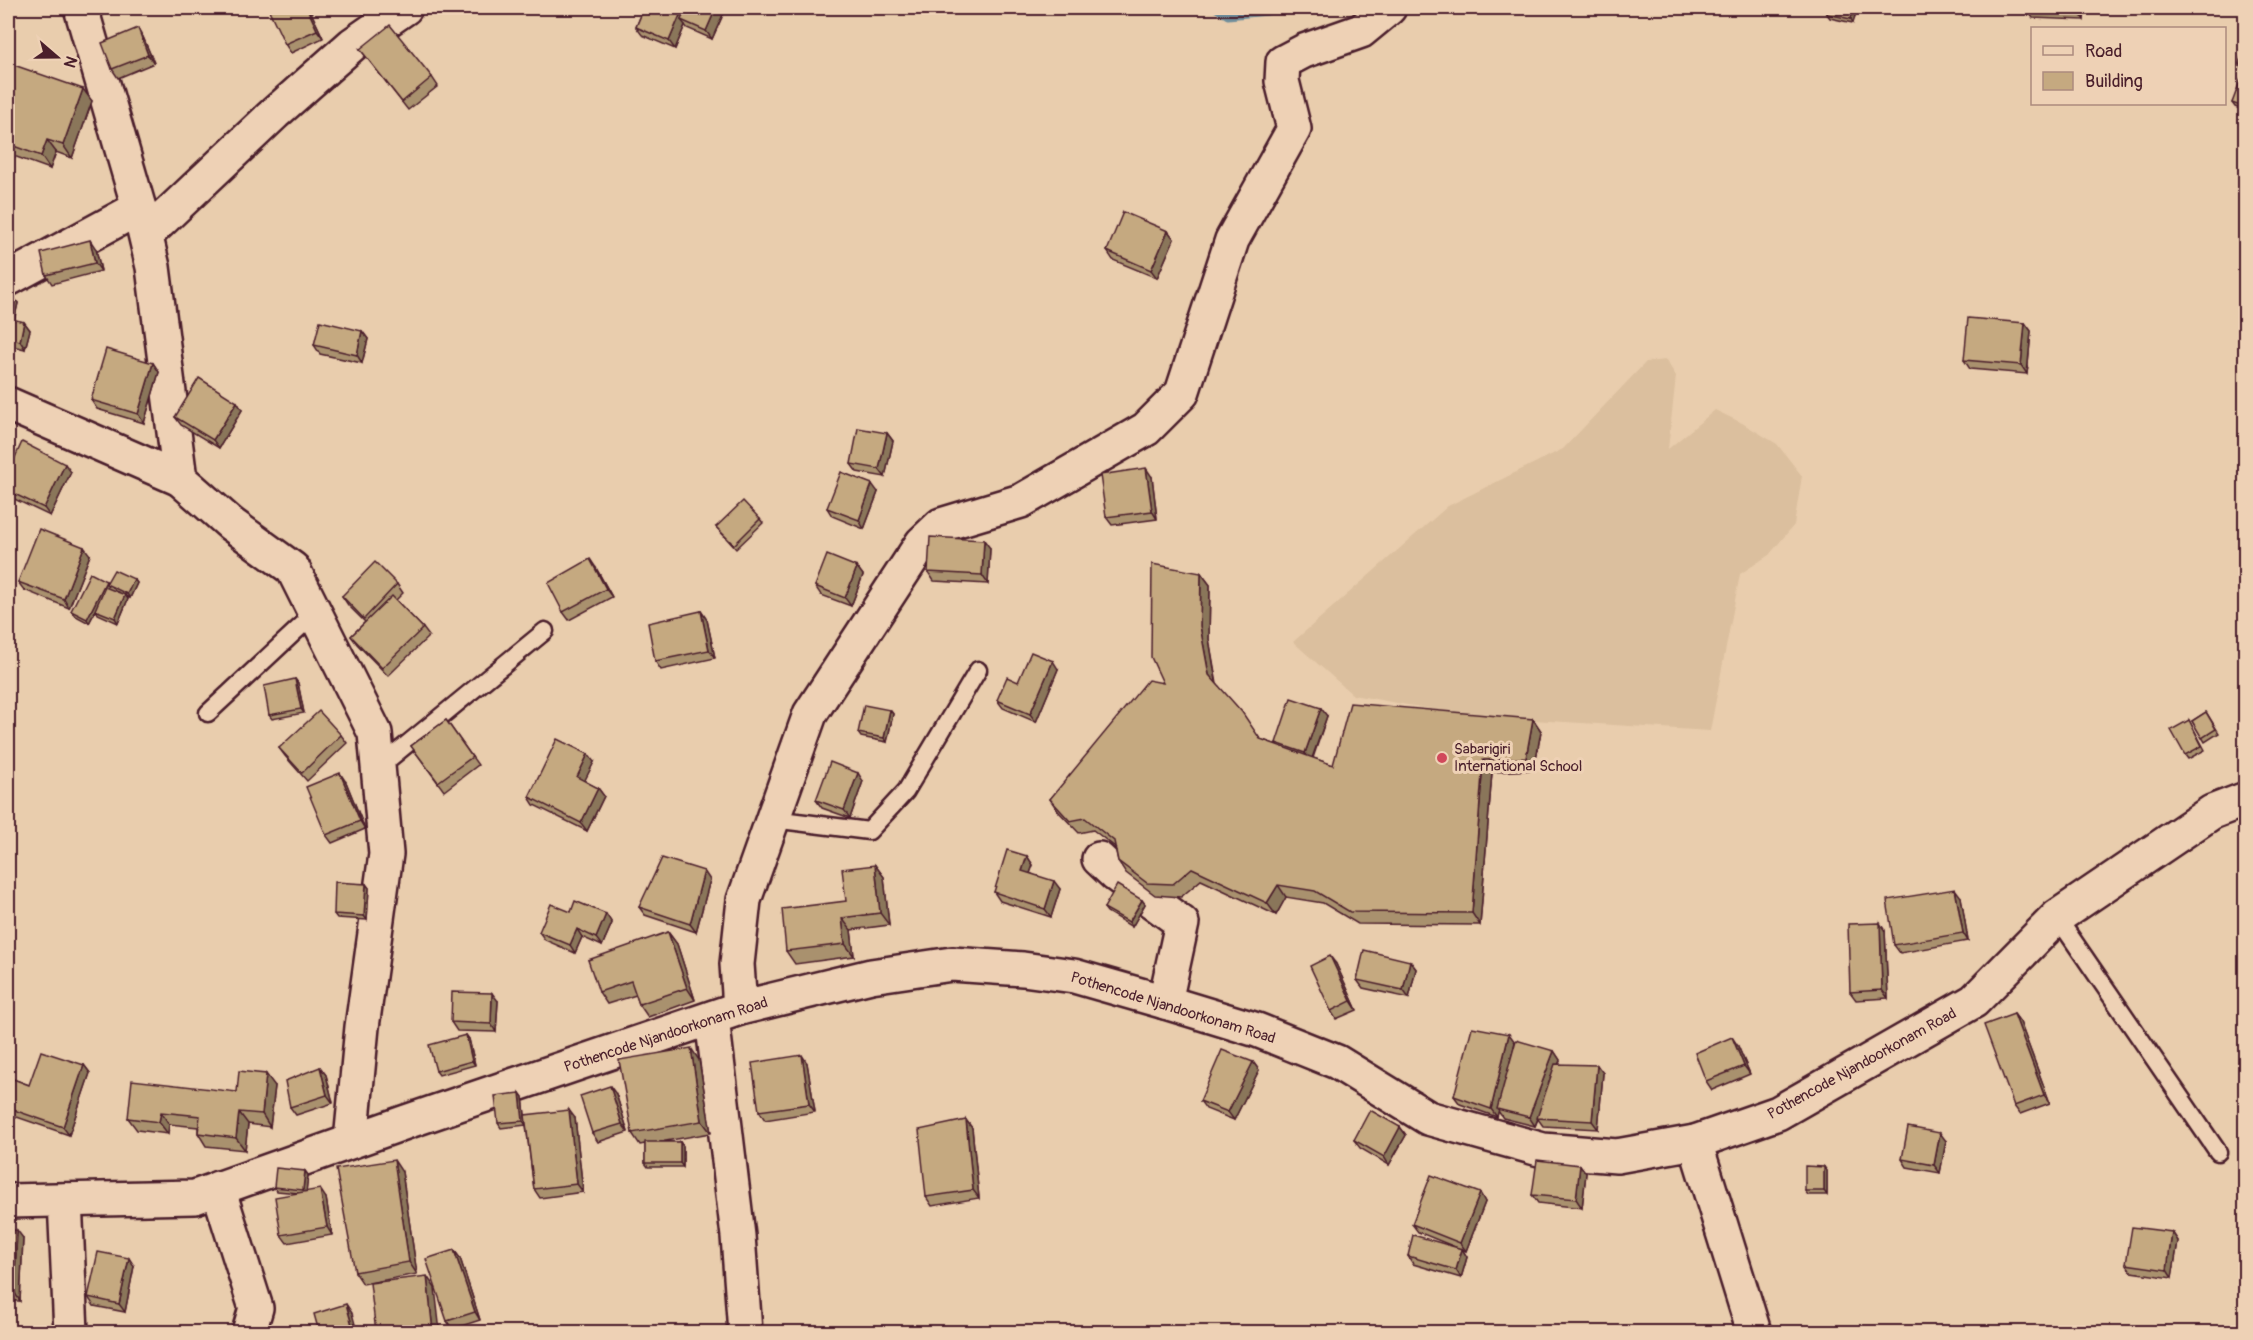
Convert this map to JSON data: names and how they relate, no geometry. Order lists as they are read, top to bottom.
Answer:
{
  "streets": {
    "street": ["Pothencode Njandoorkonam Road"]
  },
  "places": ["Sabarigiri International School"],
  "legend": ["Road", "Building"],
  "north": "right"
}
